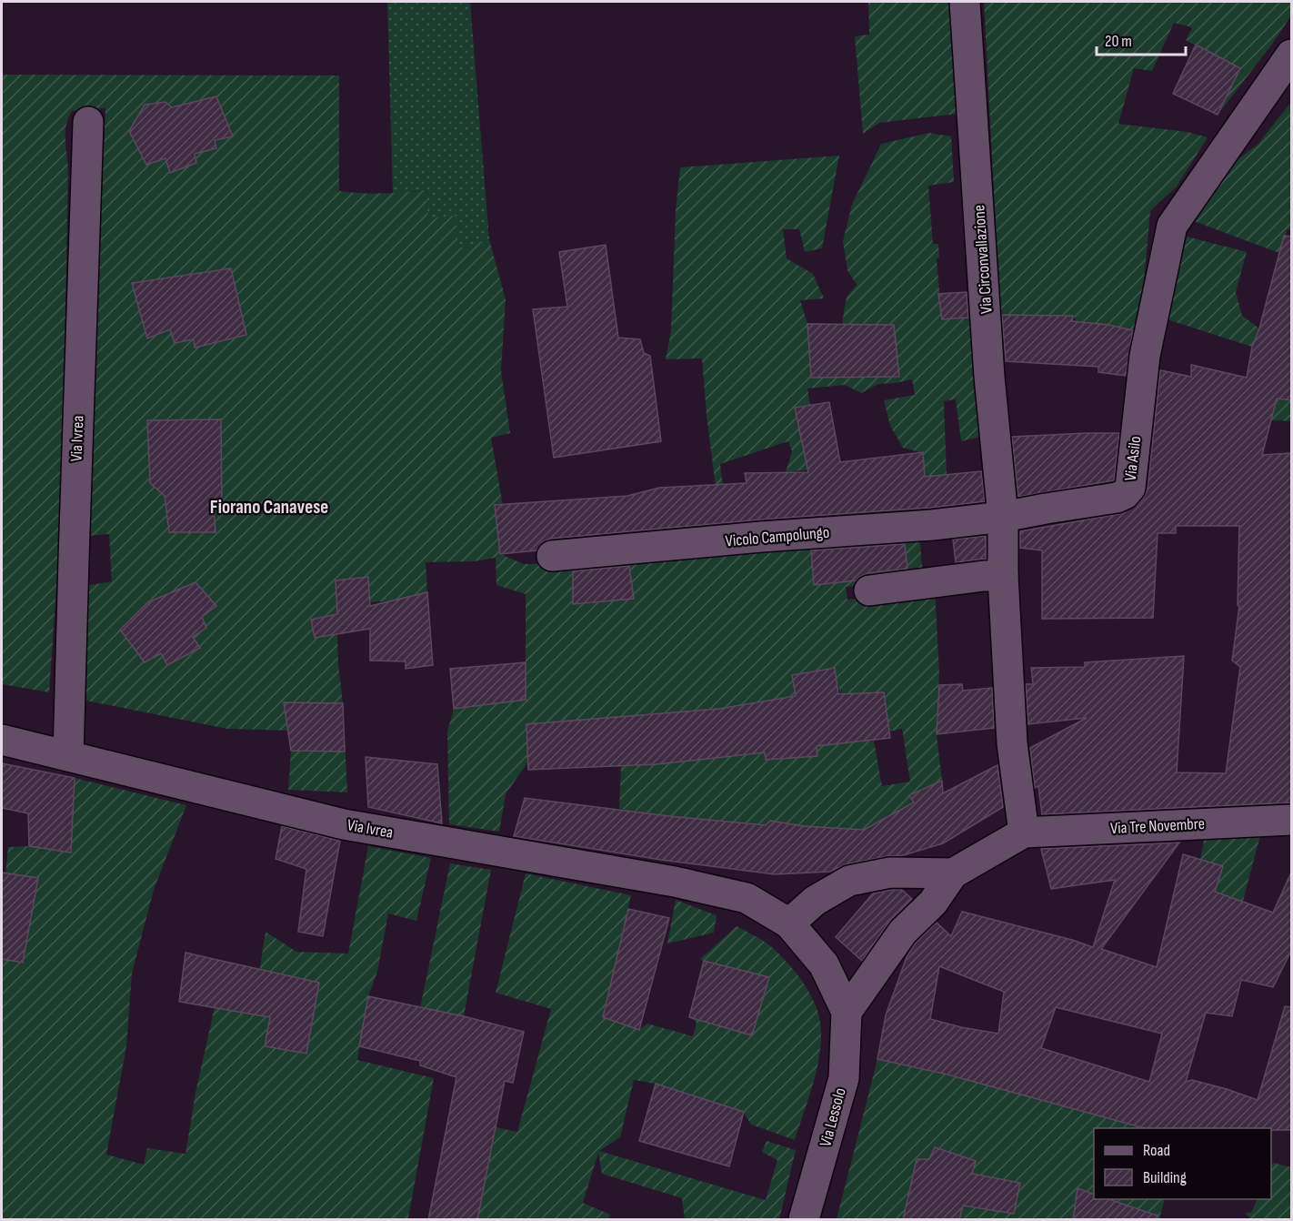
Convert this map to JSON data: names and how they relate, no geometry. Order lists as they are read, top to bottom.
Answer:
{
  "streets": {
    "street": [
      "Via Circonvallazione",
      "Via Ivrea",
      "Via Asilo",
      "Vicolo Campolungo",
      "Via Tre Novembre",
      "Via Lessolo"
    ]
  },
  "crossings": [
    ["Via Circonvallazione", "Via Asilo"],
    ["Via Circonvallazione", "Vicolo Campolungo"],
    ["Via Ivrea", "Via Lessolo"],
    ["Via Asilo", "Vicolo Campolungo"]
  ],
  "districts": ["Fiorano Canavese"],
  "legend": ["Road", "Building"],
  "scale_bar": "20 m"
}
